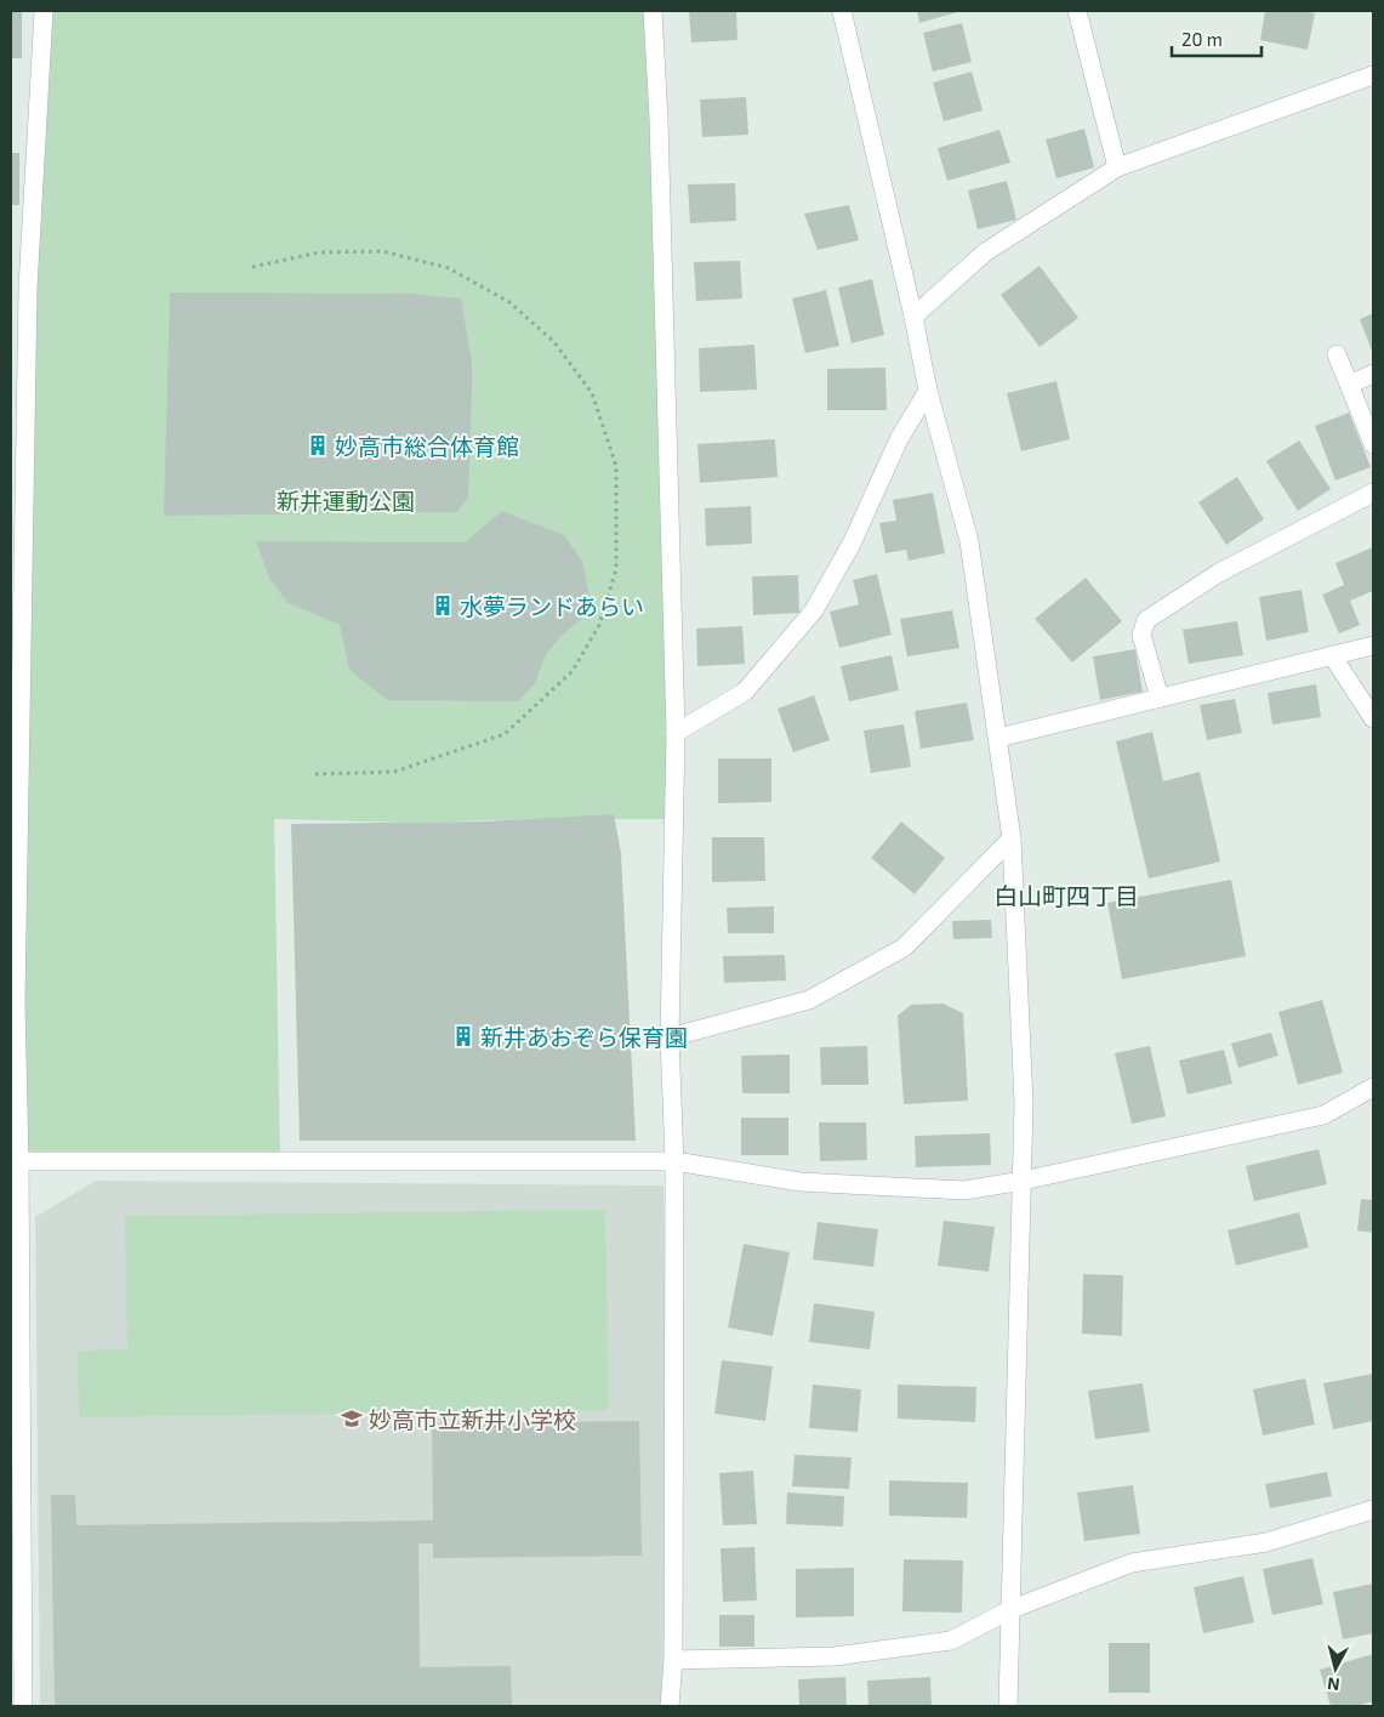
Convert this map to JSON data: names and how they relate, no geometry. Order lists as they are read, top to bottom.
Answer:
{
  "districts": ["白山町四丁目"],
  "parks": ["新井運動公園"],
  "places": {
    "building": ["妙高市総合体育館", "水夢ランドあらい", "新井あおぞら保育園"],
    "school or university": ["妙高市立新井小学校"]
  },
  "scale_bar": "20 m",
  "north": "bottom"
}
